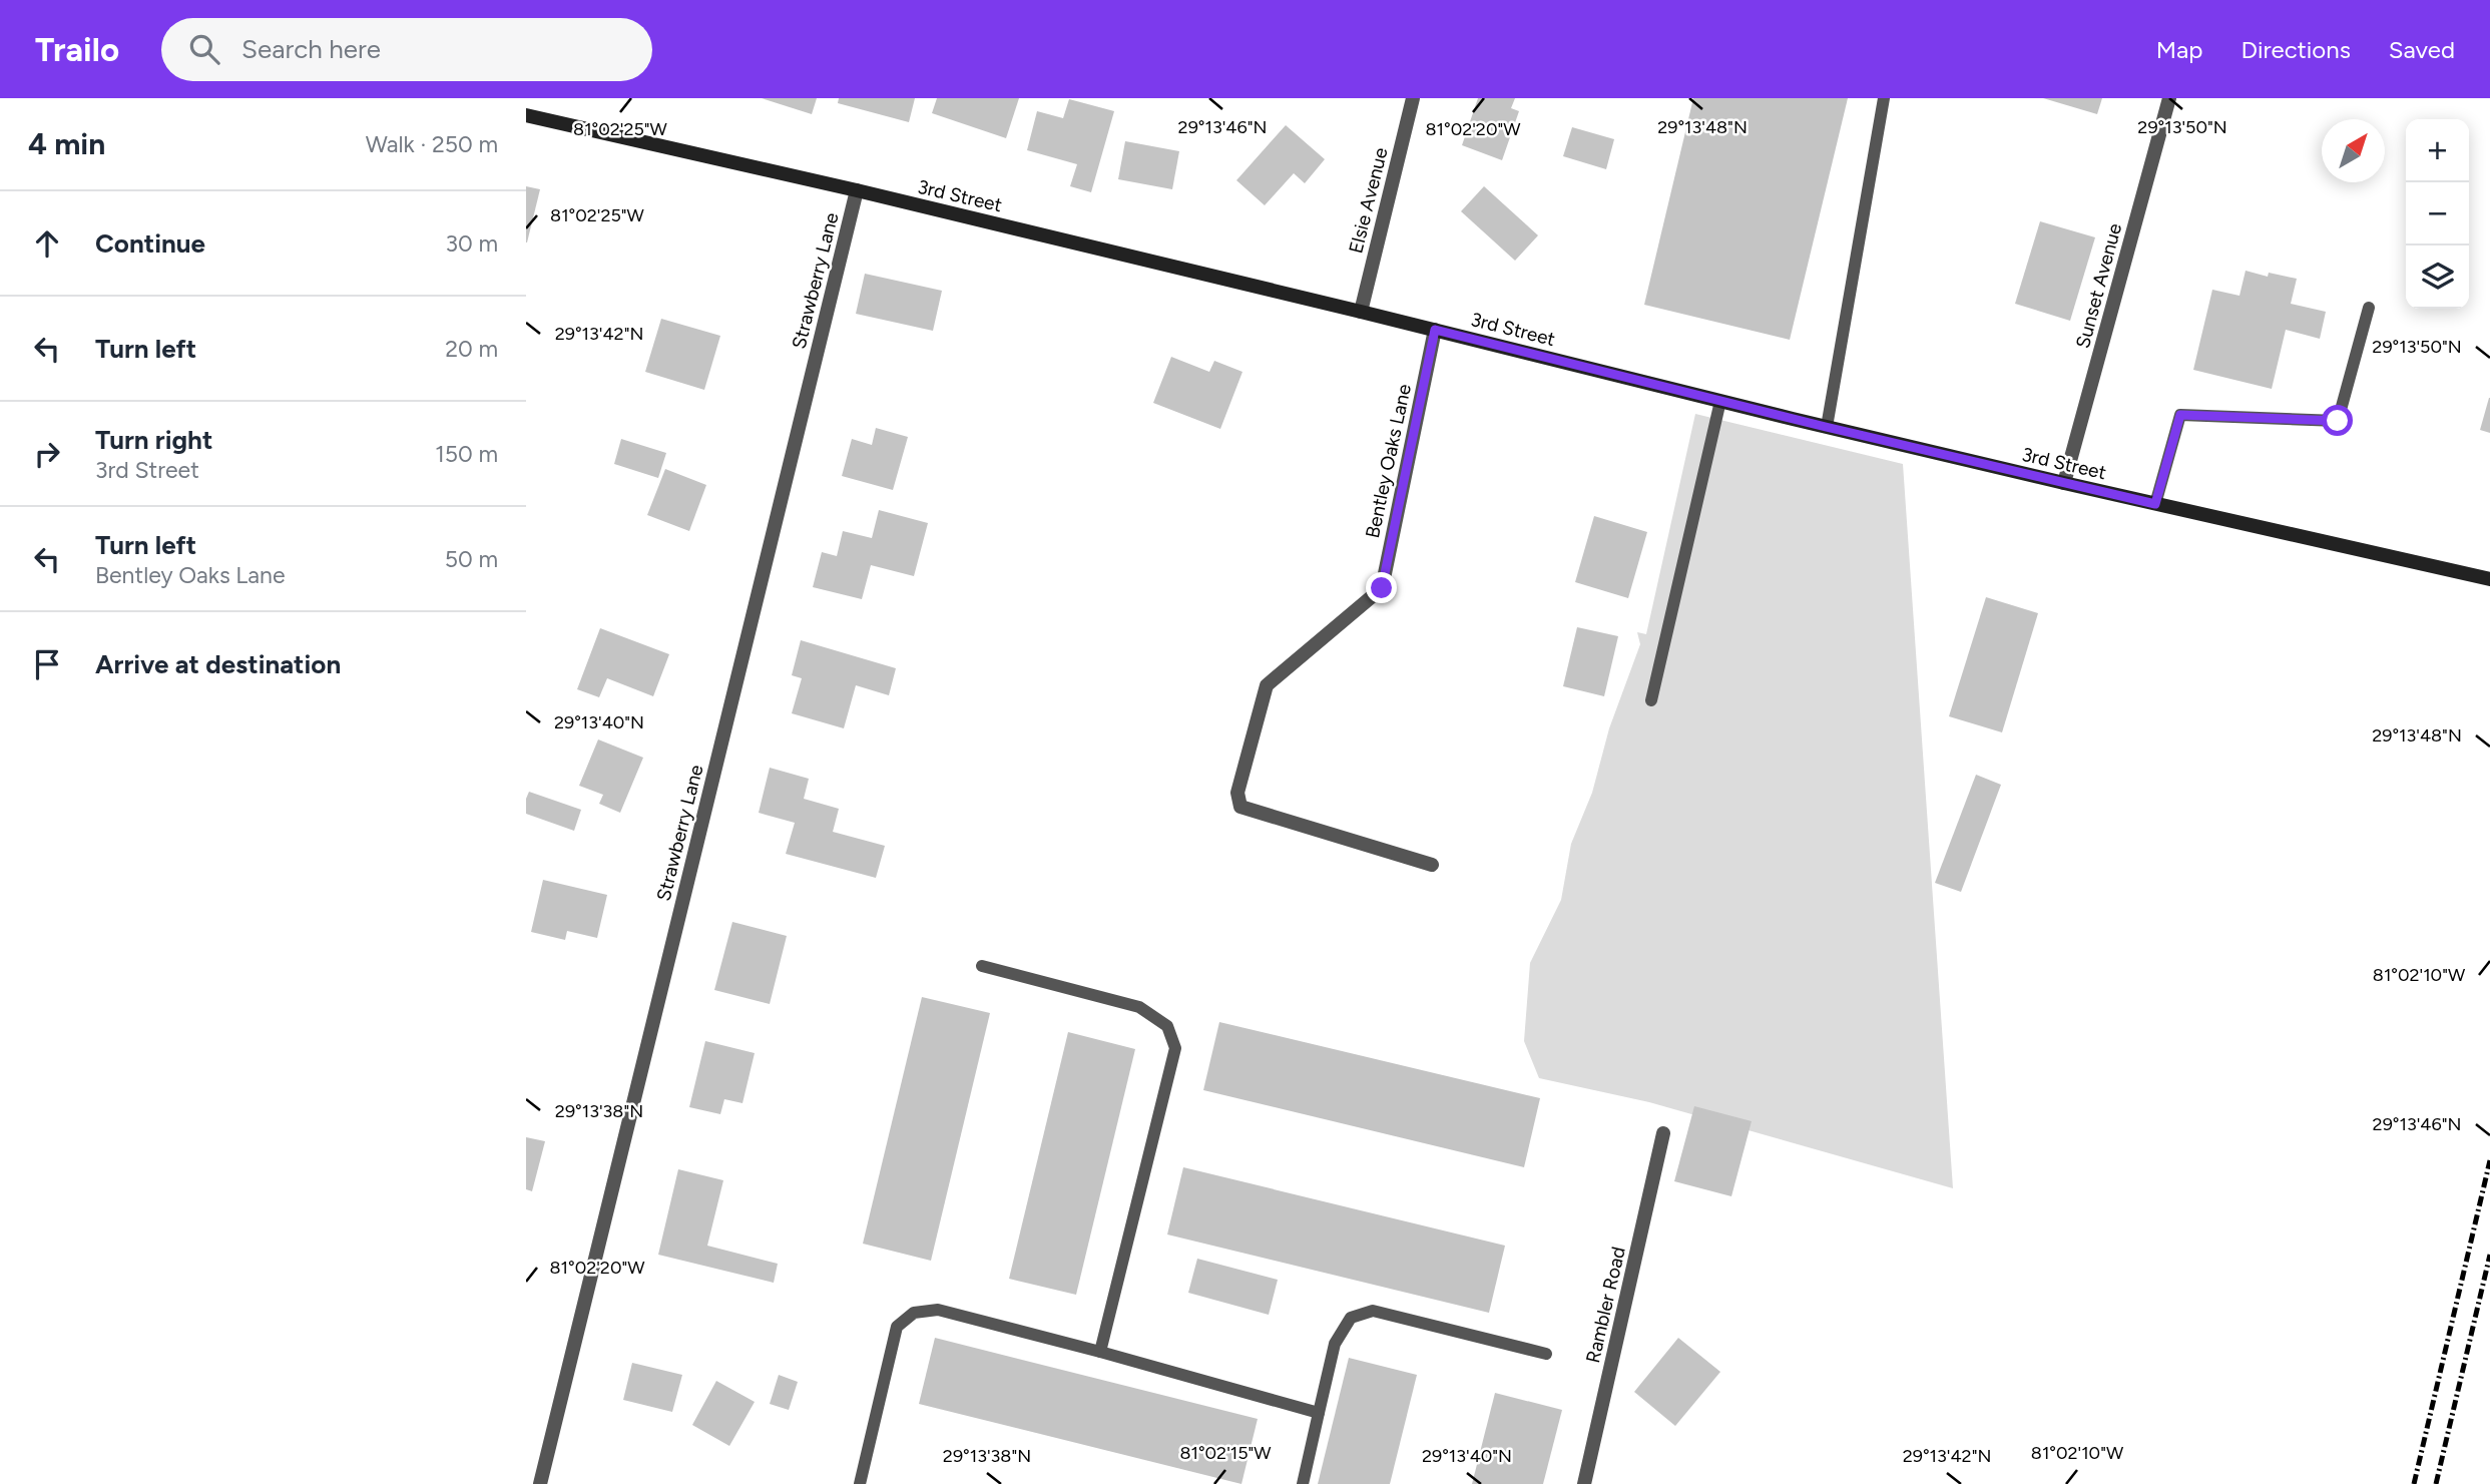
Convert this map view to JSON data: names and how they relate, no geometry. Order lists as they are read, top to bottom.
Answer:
{
  "streets": {
    "street": [
      "3rd Street",
      "Elsie Avenue",
      "Strawberry Lane",
      "Sunset Avenue",
      "Bentley Oaks Lane",
      "Rambler Road"
    ]
  },
  "crossings": [
    ["3rd Street", "Elsie Avenue"],
    ["3rd Street", "Strawberry Lane"],
    ["3rd Street", "Sunset Avenue"],
    ["3rd Street", "Bentley Oaks Lane"]
  ],
  "north": "top right",
  "page": {
    "header": "Trailo",
    "search": "Search here",
    "nav": ["Map", "Directions", "Saved"],
    "heading": ["4 min", "Walk · 250 m"],
    "map_buttons": ["+", "−"],
    "list": [
      ["Continue", "30 m"],
      ["Turn left", "20 m"],
      ["Turn right", "3rd Street", "150 m"],
      ["Turn left", "Bentley Oaks Lane", "50 m"],
      "Arrive at destination"
    ]
  },
  "coordinates": [
    "29°13'46\"N",
    "29°13'48\"N",
    "29°13'50\"N",
    "81°02'25\"W",
    "81°02'20\"W",
    "29°13'42\"N",
    "29°13'40\"N",
    "81°02'10\"W",
    "29°13'38\"N",
    "81°02'15\"W"
  ]
}
